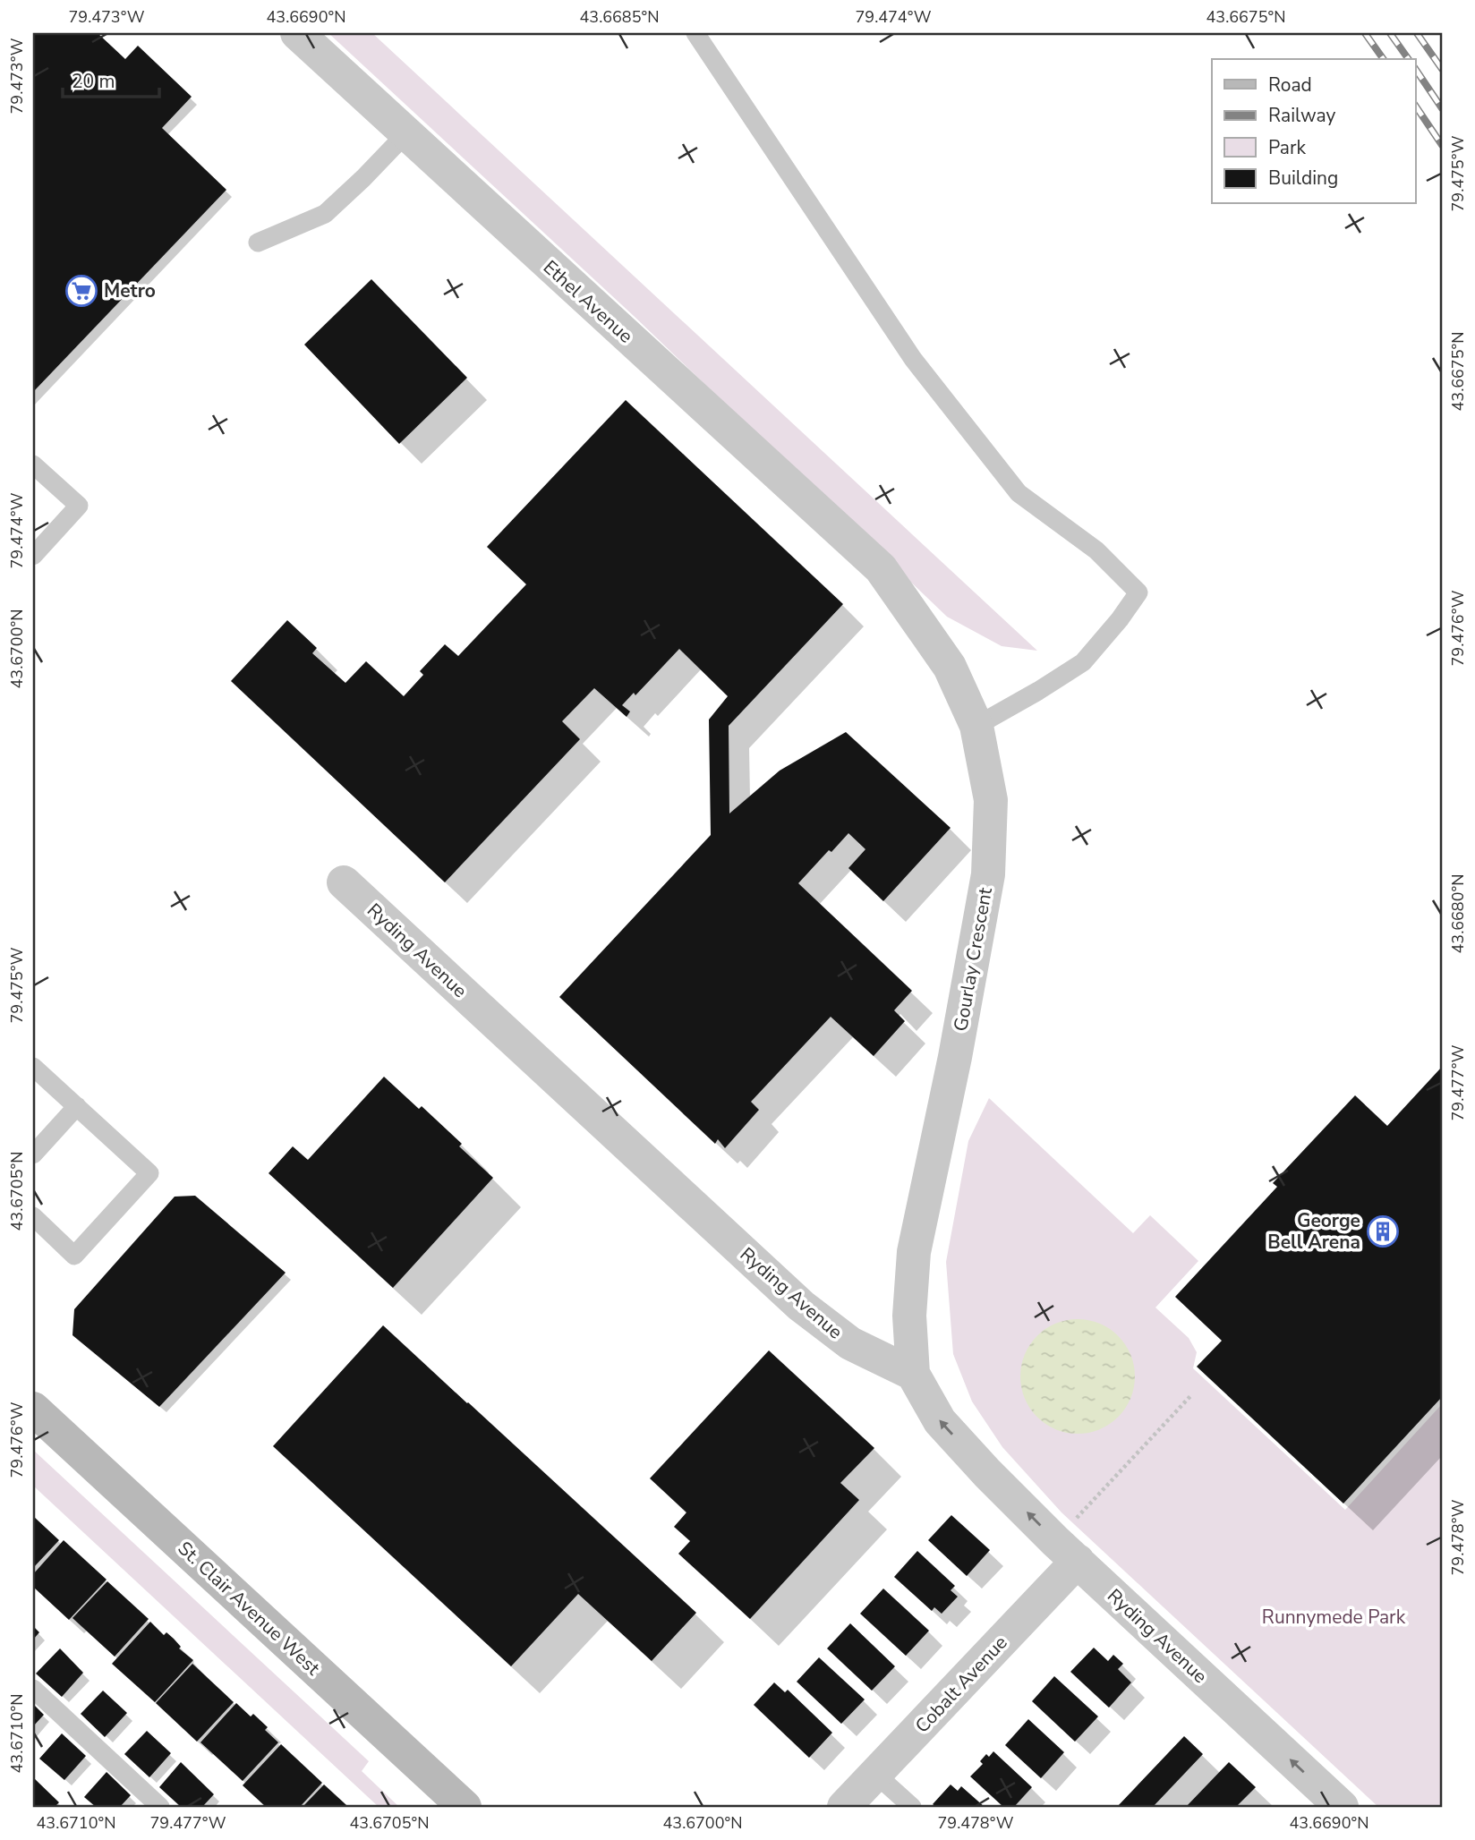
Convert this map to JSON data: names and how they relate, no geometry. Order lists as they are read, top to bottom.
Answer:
{
  "streets": {
    "main road": ["St. Clair Avenue West"],
    "street": [
      "Ethel Avenue",
      "Ryding Avenue",
      "Gourlay Crescent",
      "Cobalt Avenue"
    ]
  },
  "crossings": [
    ["Ethel Avenue", "Gourlay Crescent"],
    ["Ryding Avenue", "Gourlay Crescent"],
    ["Ryding Avenue", "Cobalt Avenue"]
  ],
  "one_way": ["Ryding Avenue"],
  "parks": ["Runnymede Park"],
  "places": {
    "supermarket": ["Metro"],
    "building": ["George Bell Arena"]
  },
  "legend": [
    "Road",
    "Railway",
    "Park",
    "Building"
  ],
  "scale_bar": "20 m",
  "coordinates": [
    "79.473°W",
    "43.6690°N",
    "43.6685°N",
    "79.474°W",
    "43.6675°N",
    "79.475°W",
    "79.476°W",
    "43.6700°N",
    "43.6680°N",
    "79.477°W",
    "43.6705°N",
    "79.478°W",
    "43.6710°N"
  ]
}
